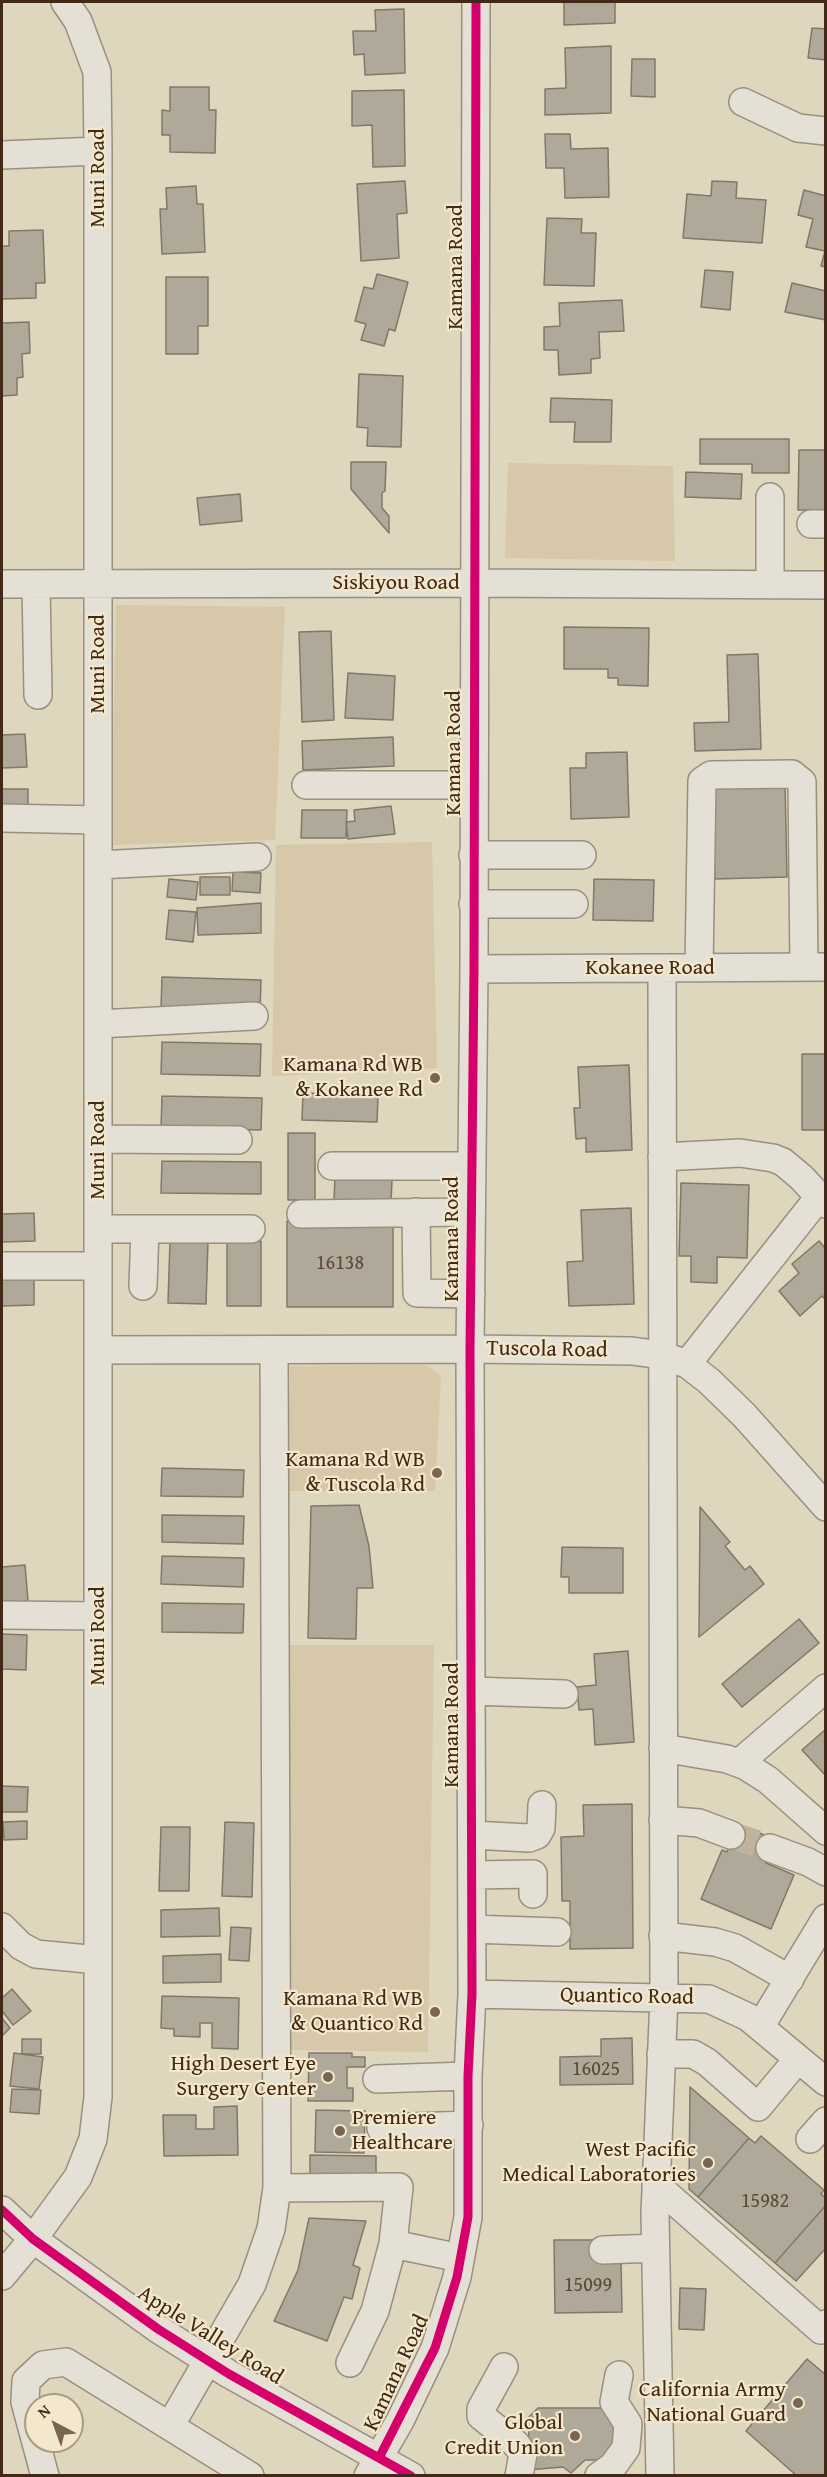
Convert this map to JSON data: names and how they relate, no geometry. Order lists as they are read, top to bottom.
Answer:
{
  "streets": {
    "street": [
      "Muni Road",
      "Kamana Road",
      "Siskiyou Road",
      "Kokanee Road",
      "Tuscola Road",
      "Quantico Road",
      "Apple Valley Road"
    ]
  },
  "crossings": [
    ["Muni Road", "Siskiyou Road"],
    ["Muni Road", "Tuscola Road"],
    ["Muni Road", "Apple Valley Road"],
    ["Kamana Road", "Siskiyou Road"],
    ["Kamana Road", "Kokanee Road"],
    ["Kamana Road", "Tuscola Road"],
    ["Kamana Road", "Quantico Road"],
    ["Kamana Road", "Apple Valley Road"]
  ],
  "places": [
    "Kamana Rd WB & Kokanee Rd",
    "Kamana Rd WB & Tuscola Rd",
    "Kamana Rd WB & Quantico Rd",
    "High Desert Eye Surgery Center",
    "Premiere Healthcare",
    "West Pacific Medical Laboratories",
    "California Army National Guard",
    "Global Credit Union"
  ],
  "house_numbers": [
    "16138",
    "16025",
    "15982",
    "15099"
  ],
  "north": "top left"
}
